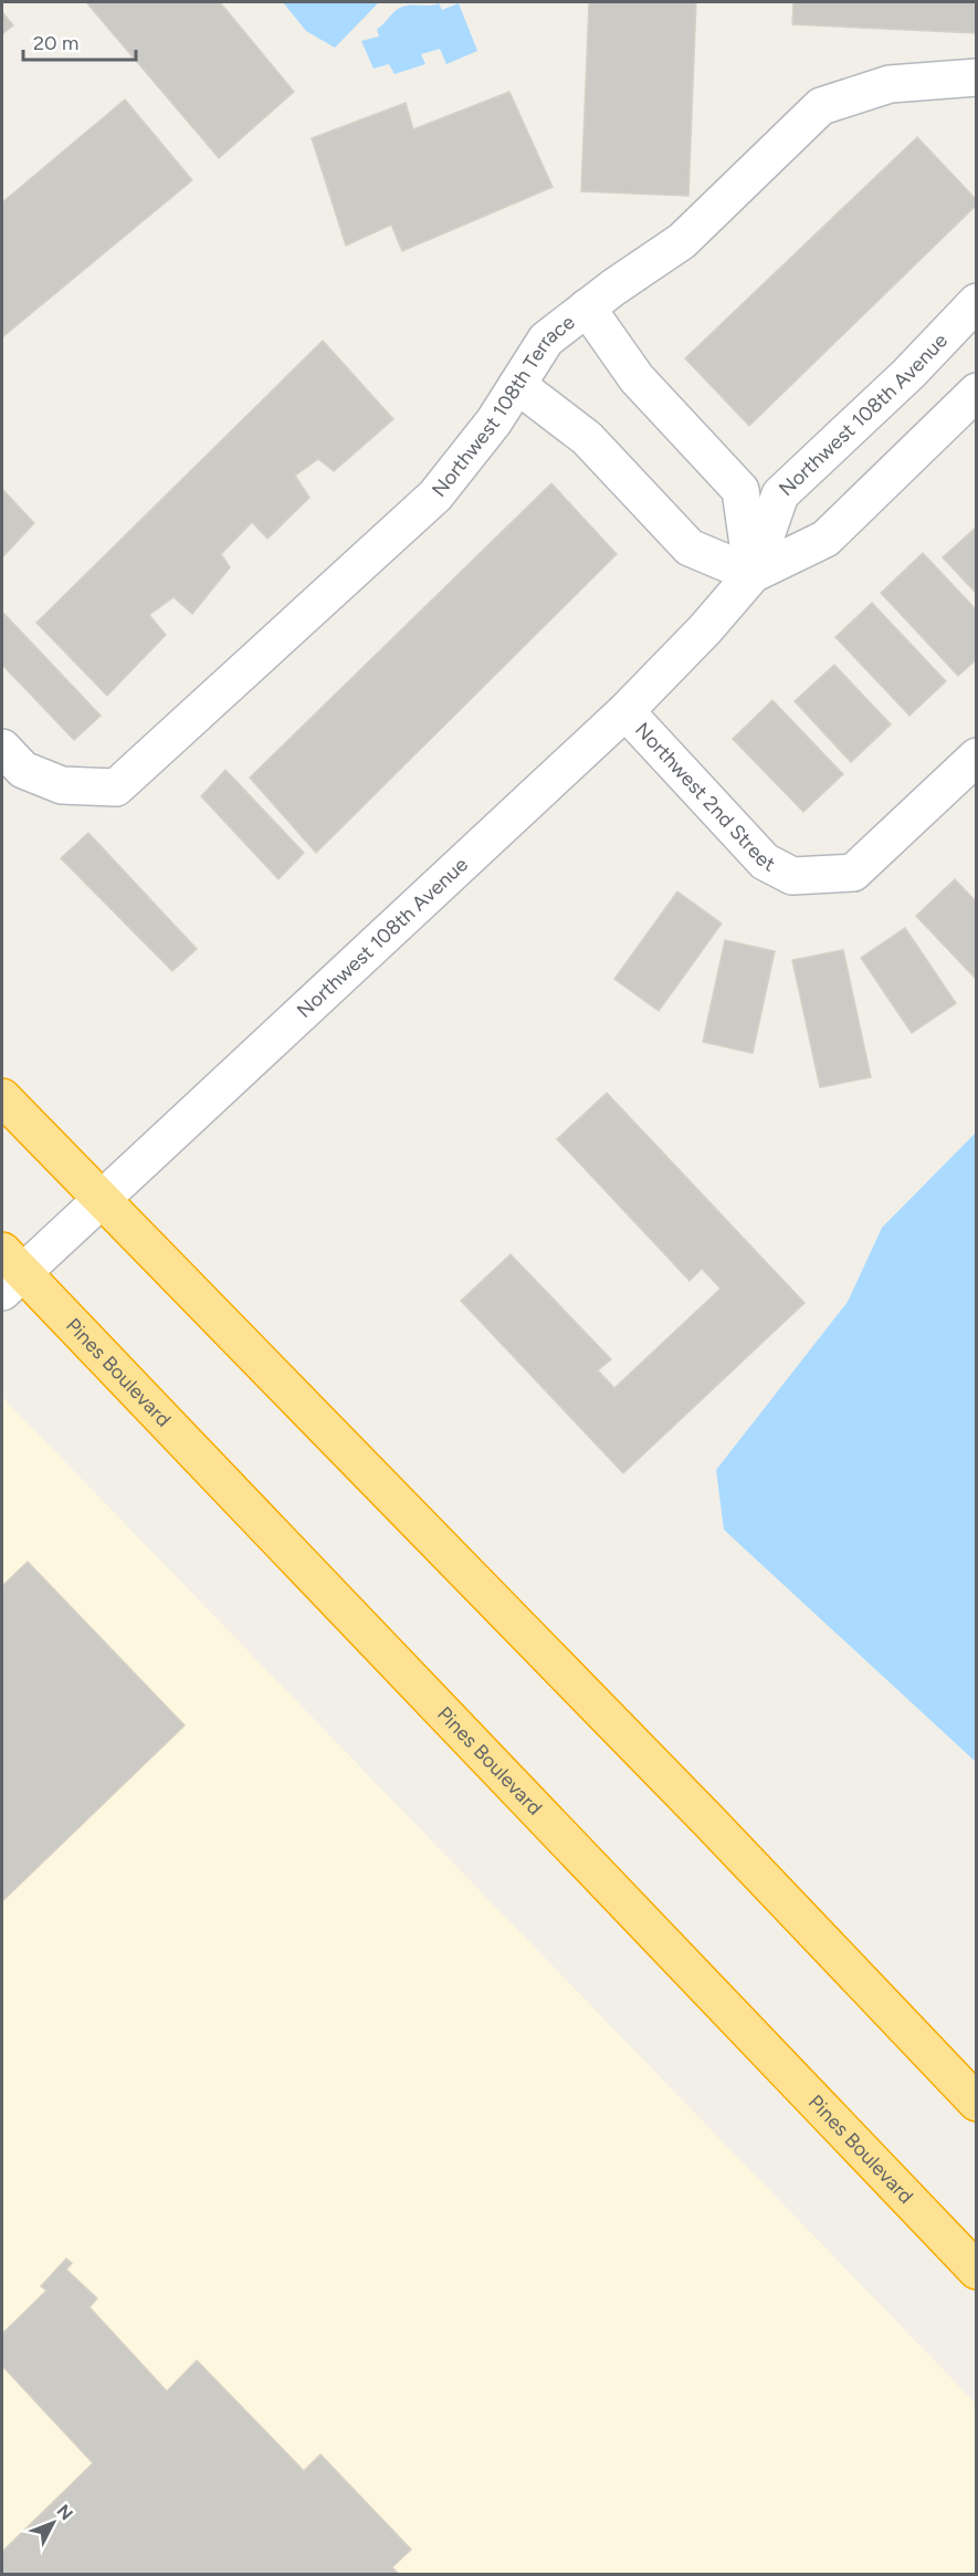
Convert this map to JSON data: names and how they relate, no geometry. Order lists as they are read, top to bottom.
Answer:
{
  "streets": {
    "highway": ["Pines Boulevard"],
    "street": ["Northwest 108th Terrace", "Northwest 108th Avenue", "Northwest 2nd Street"]
  },
  "crossings": [
    ["Northwest 108th Avenue", "Northwest 2nd Street"],
    ["Northwest 108th Avenue", "Pines Boulevard"]
  ],
  "scale_bar": "20 m",
  "north": "top right"
}
